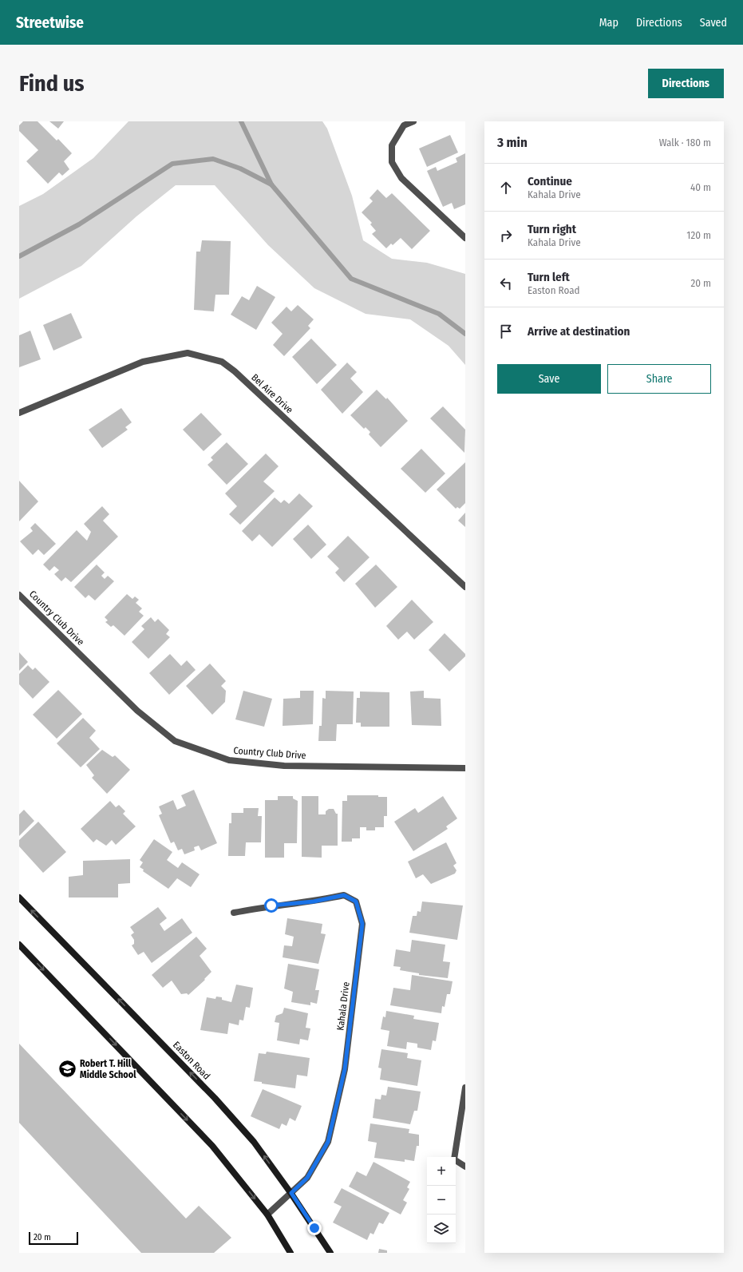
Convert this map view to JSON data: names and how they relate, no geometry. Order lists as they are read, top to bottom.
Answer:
{
  "streets": {
    "main road": ["Easton Road"],
    "street": ["Bel Aire Drive", "Country Club Drive", "Kahala Drive"]
  },
  "crossings": [
    ["Kahala Drive", "Easton Road"]
  ],
  "places": {
    "school or university": ["Robert T. Hill Middle School"]
  },
  "scale_bar": "20 m",
  "page": {
    "header": "Streetwise",
    "nav": ["Map", "Directions", "Saved"],
    "buttons": [
      "Directions",
      ["Save", "Share"]
    ],
    "title": "Find us",
    "heading": ["3 min", "Walk · 180 m"],
    "list": [
      ["Continue", "Kahala Drive", "40 m"],
      ["Turn right", "Kahala Drive", "120 m"],
      ["Turn left", "Easton Road", "20 m"],
      "Arrive at destination"
    ],
    "map_buttons": ["+", "−"],
    "scale": "20 m"
  }
}
